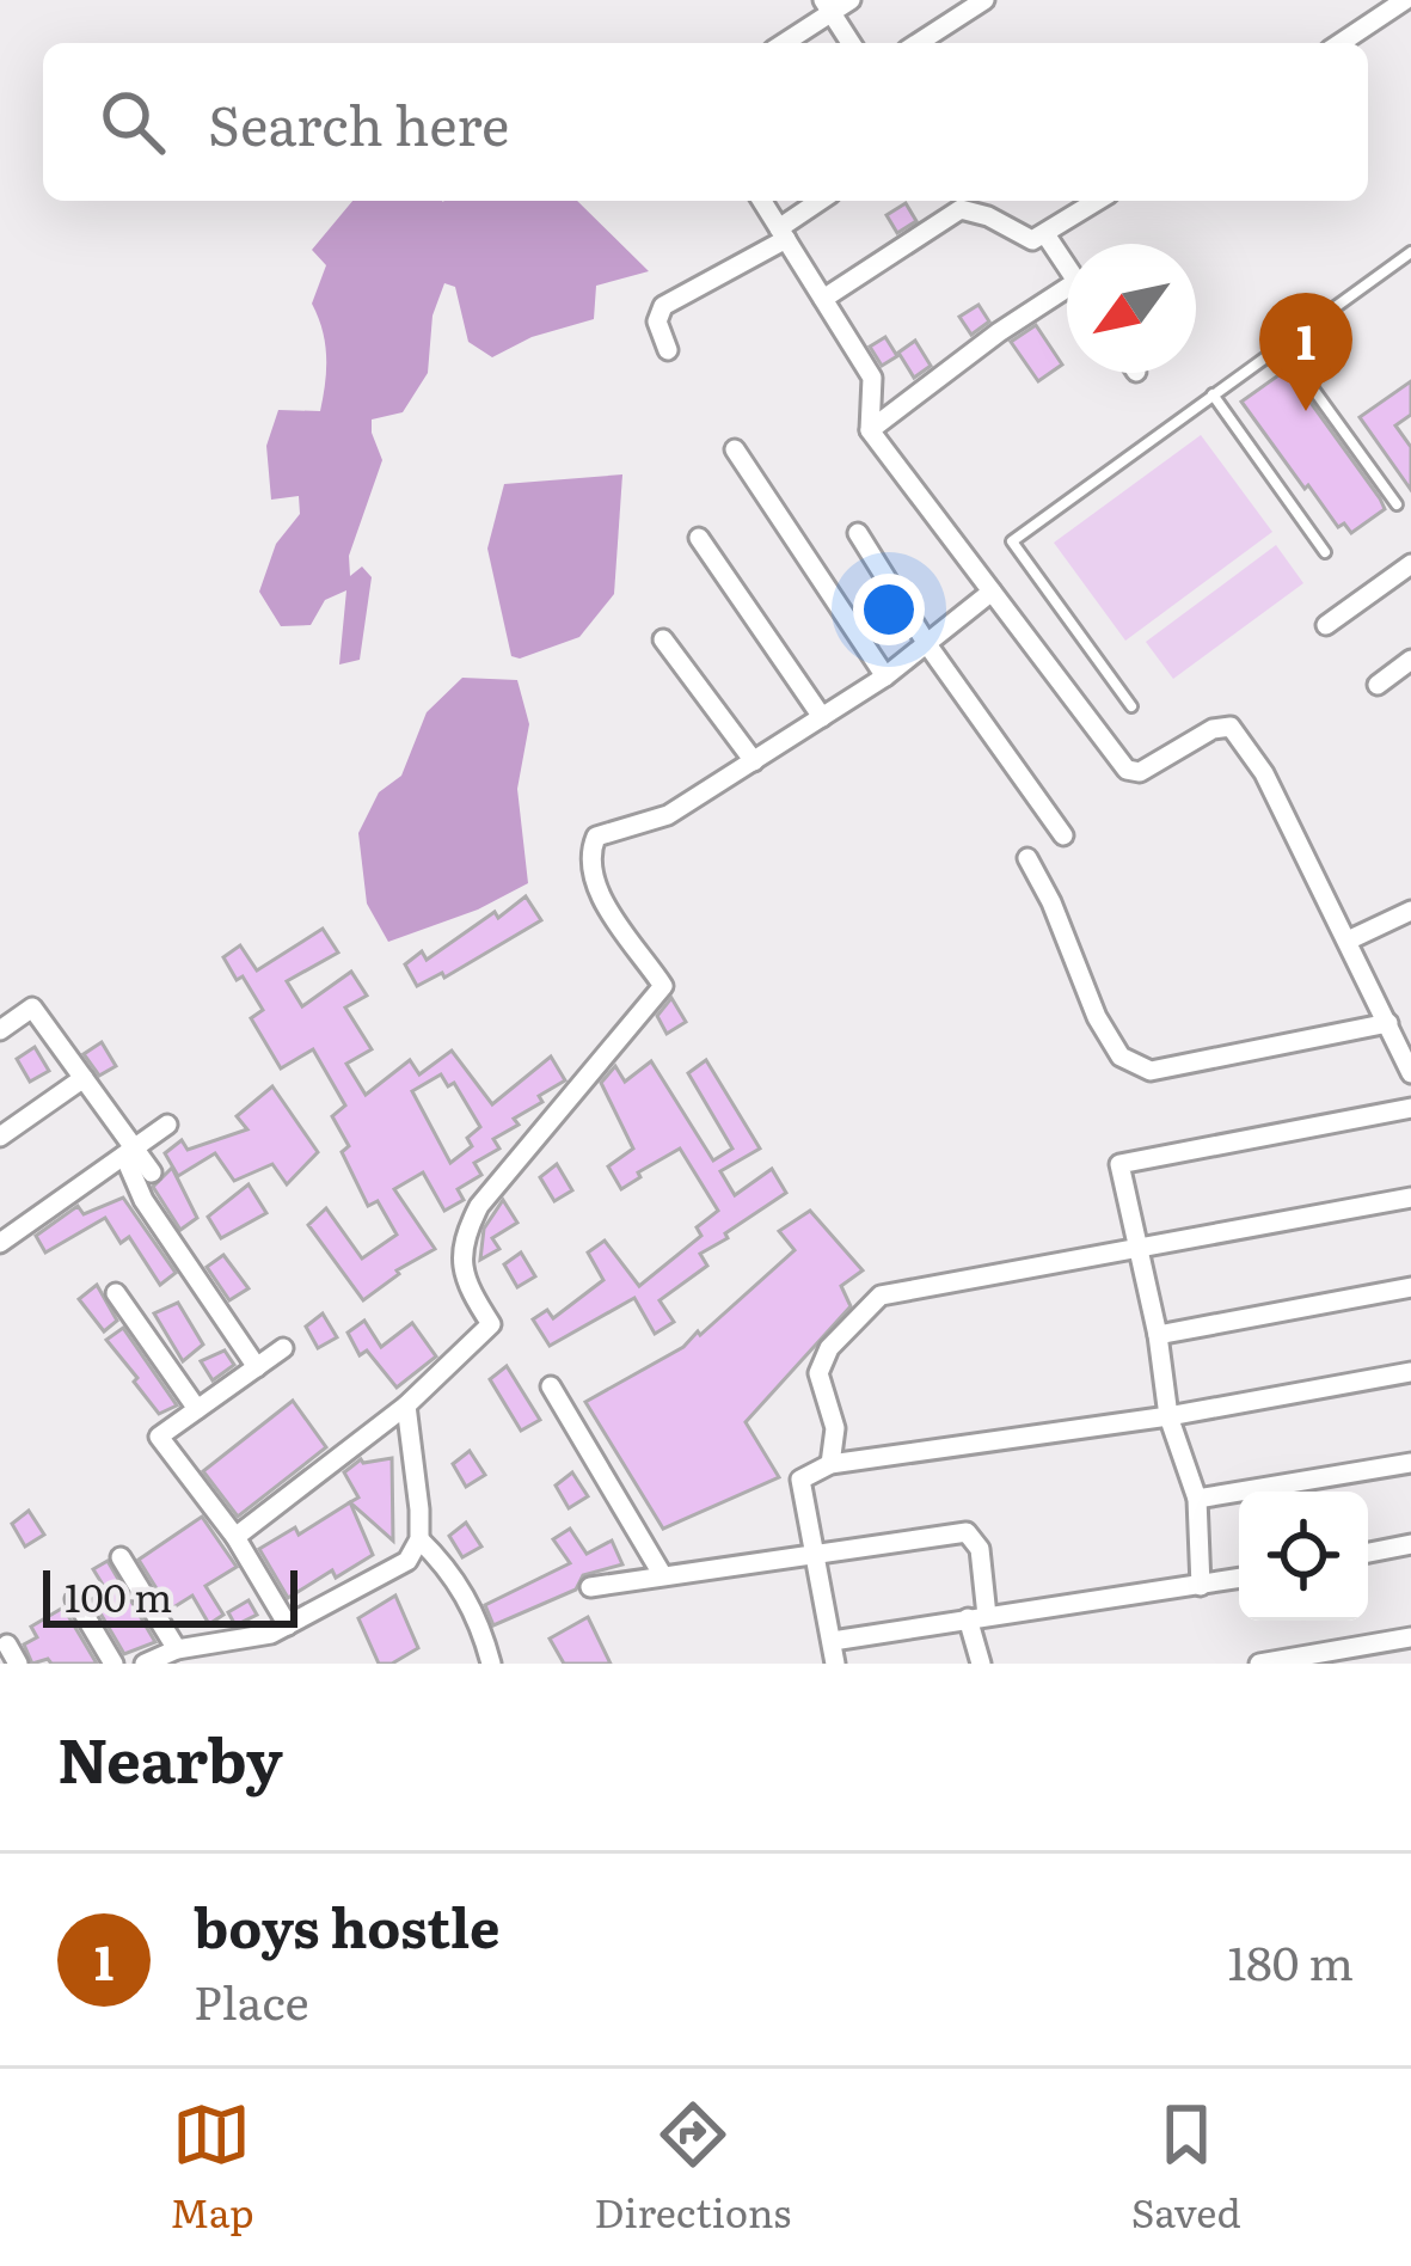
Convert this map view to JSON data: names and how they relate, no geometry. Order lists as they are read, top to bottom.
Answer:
{
  "scale_bar": "100 m",
  "north": "bottom left",
  "page": {
    "search": "Search here",
    "pins": "1",
    "scale": "100 m",
    "heading": "Nearby",
    "list": [
      {
        "mark": "1",
        "name": "boys hostle",
        "note": "Place",
        "value": "180 m"
      }
    ],
    "nav": ["Map", "Directions", "Saved"]
  }
}
